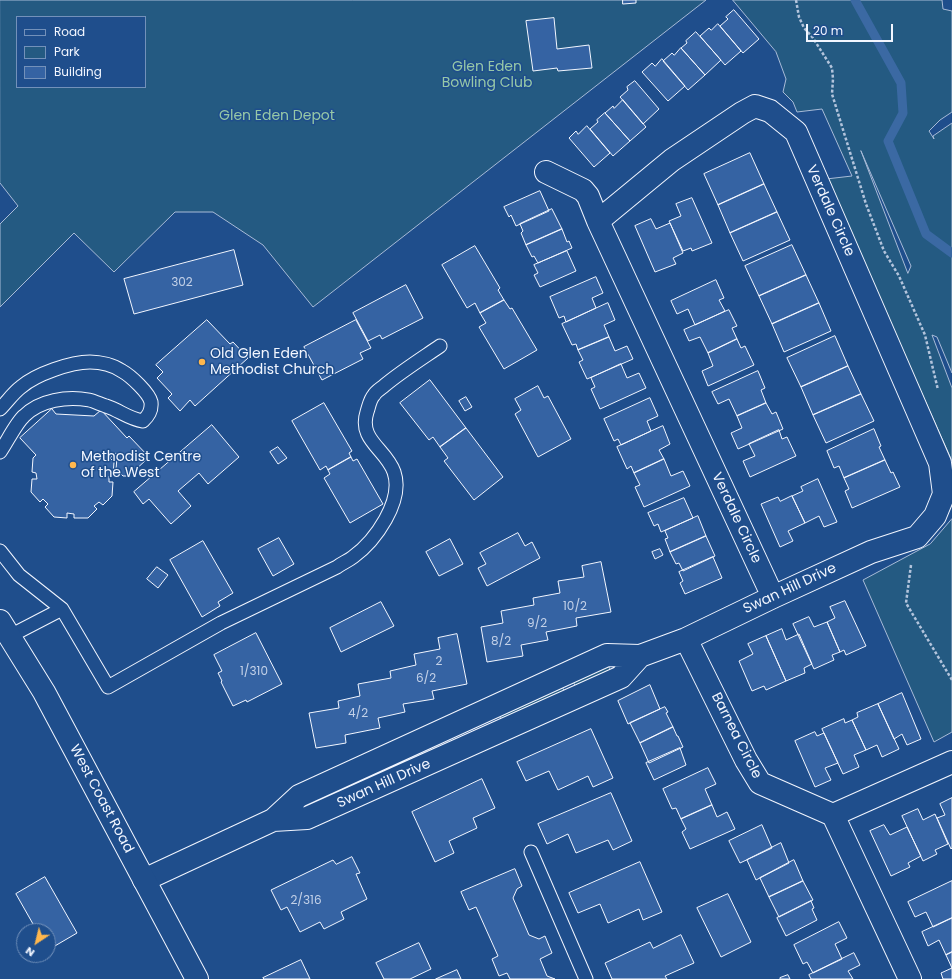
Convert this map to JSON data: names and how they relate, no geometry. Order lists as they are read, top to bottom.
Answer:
{
  "streets": {
    "street": [
      "Verdale Circle",
      "Swan Hill Drive",
      "Barnea Circle",
      "West Coast Road"
    ]
  },
  "crossings": [
    ["Verdale Circle", "Swan Hill Drive"],
    ["Swan Hill Drive", "Barnea Circle"],
    ["Swan Hill Drive", "West Coast Road"]
  ],
  "parks": ["Glen Eden Bowling Club", "Glen Eden Depot"],
  "places": ["Old Glen Eden Methodist Church", "Methodist Centre of the West"],
  "house_numbers": [
    "302",
    "10/2",
    "9/2",
    "8/2",
    "2",
    "1/310",
    "6/2",
    "4/2",
    "2/316"
  ],
  "legend": ["Road", "Park", "Building"],
  "scale_bar": "20 m",
  "north": "bottom left"
}
